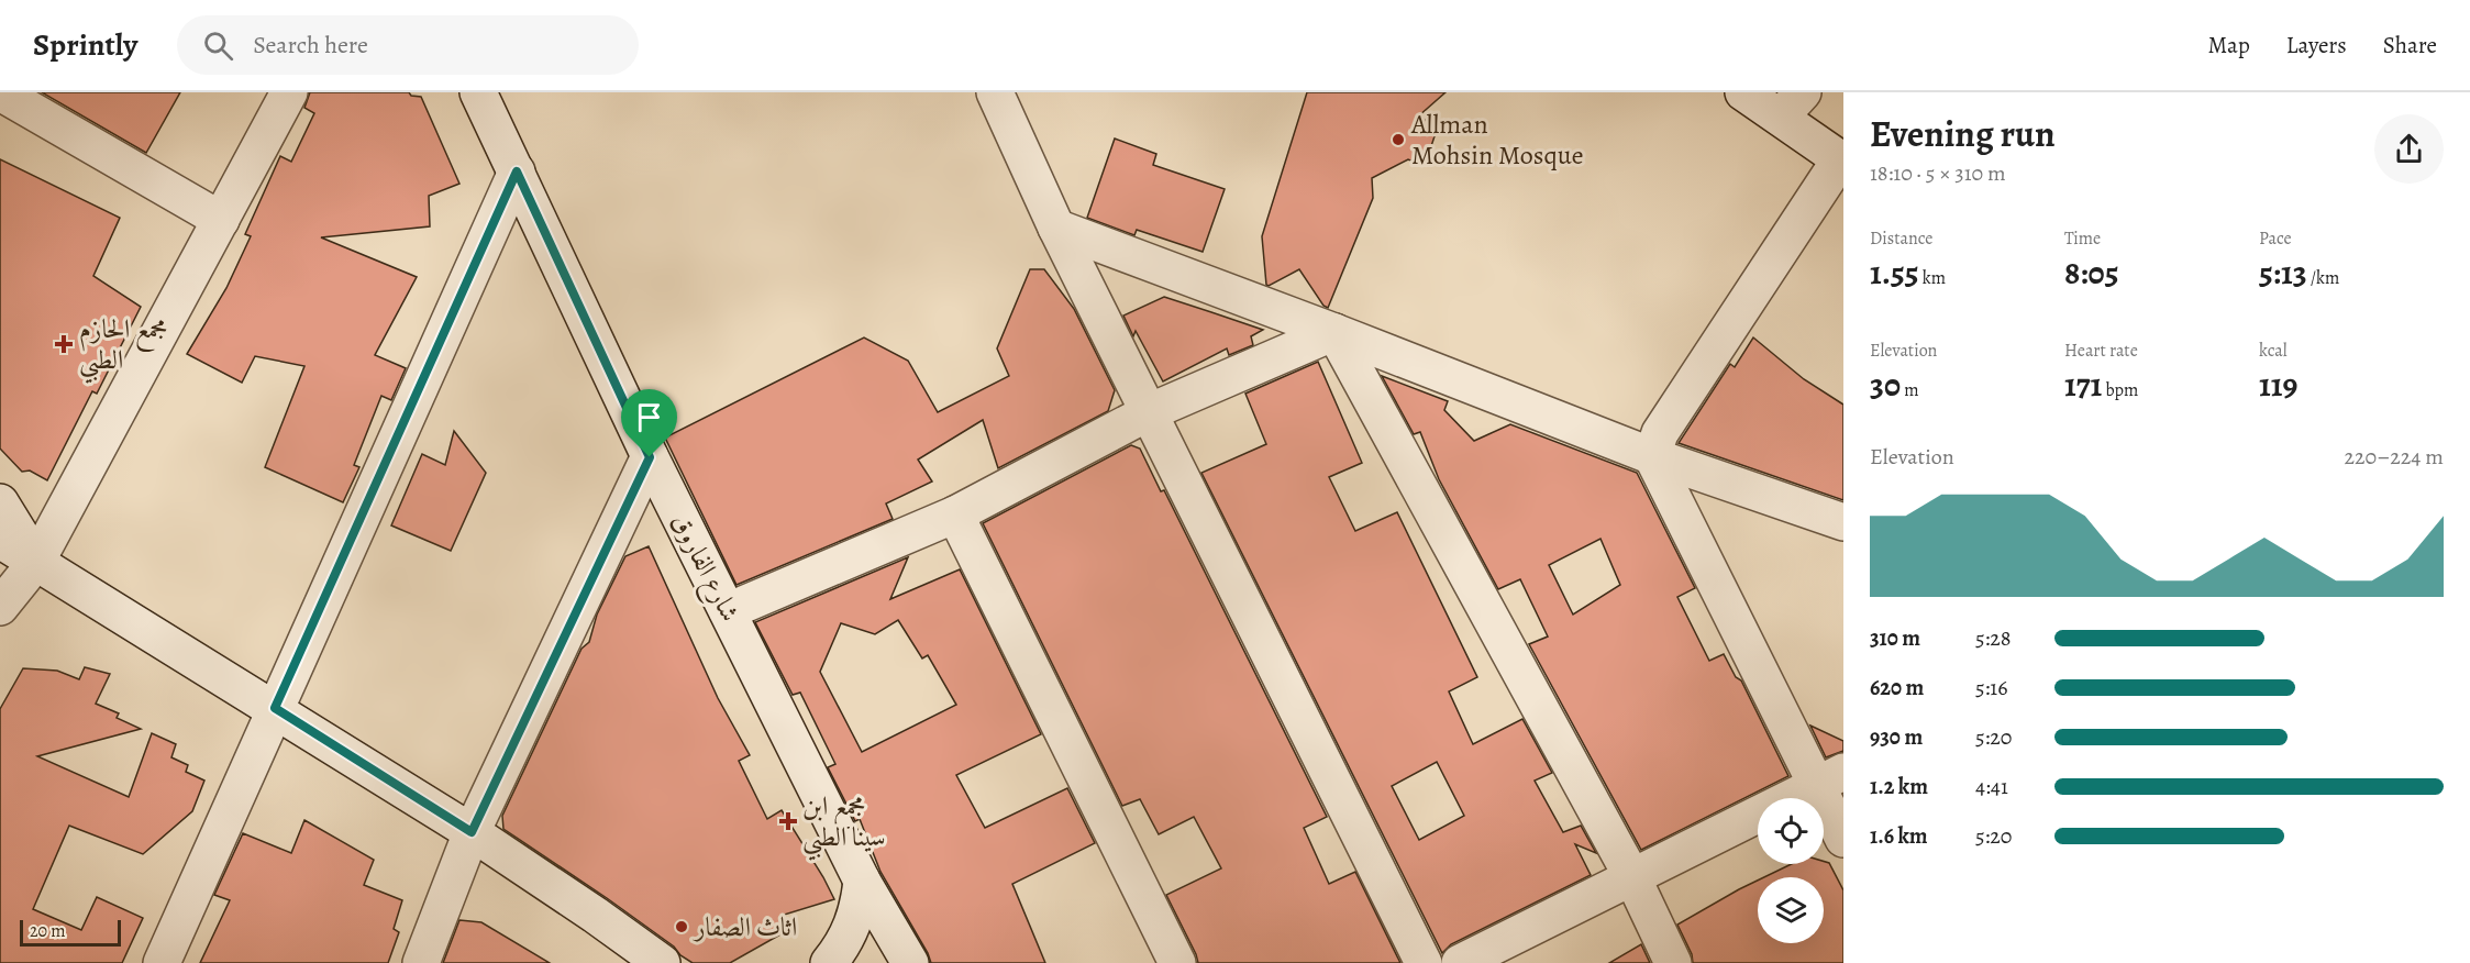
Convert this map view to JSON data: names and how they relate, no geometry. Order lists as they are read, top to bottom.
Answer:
{
  "streets": {
    "street": ["شارع الفاروق"]
  },
  "places": {
    "other": ["Allman Mohsin Mosque", "اثاث الصفار"],
    "health": ["مجمع الحازم الطبي", "مجمع ابن سينا الطبي"]
  },
  "scale_bar": "20 m",
  "page": {
    "header": "Sprintly",
    "search": "Search here",
    "nav": ["Map", "Layers", "Share"],
    "heading": ["Evening run", "18:10 · 5 × 310 m"],
    "stats": [
      ["Distance", "1.55 km"],
      ["Time", "8:05"],
      ["Pace", "5:13 /km"],
      ["Elevation", "30 m"],
      ["Heart rate", "171 bpm"],
      ["kcal", "119"]
    ],
    "chart": ["Elevation", "220–224 m"],
    "list": [
      {
        "name": "310 m",
        "note": "5:28"
      },
      {
        "name": "620 m",
        "note": "5:16"
      },
      {
        "name": "930 m",
        "note": "5:20"
      },
      {
        "name": "1.2 km",
        "note": "4:41"
      },
      {
        "name": "1.6 km",
        "note": "5:20"
      }
    ],
    "scale": "20 m"
  }
}
